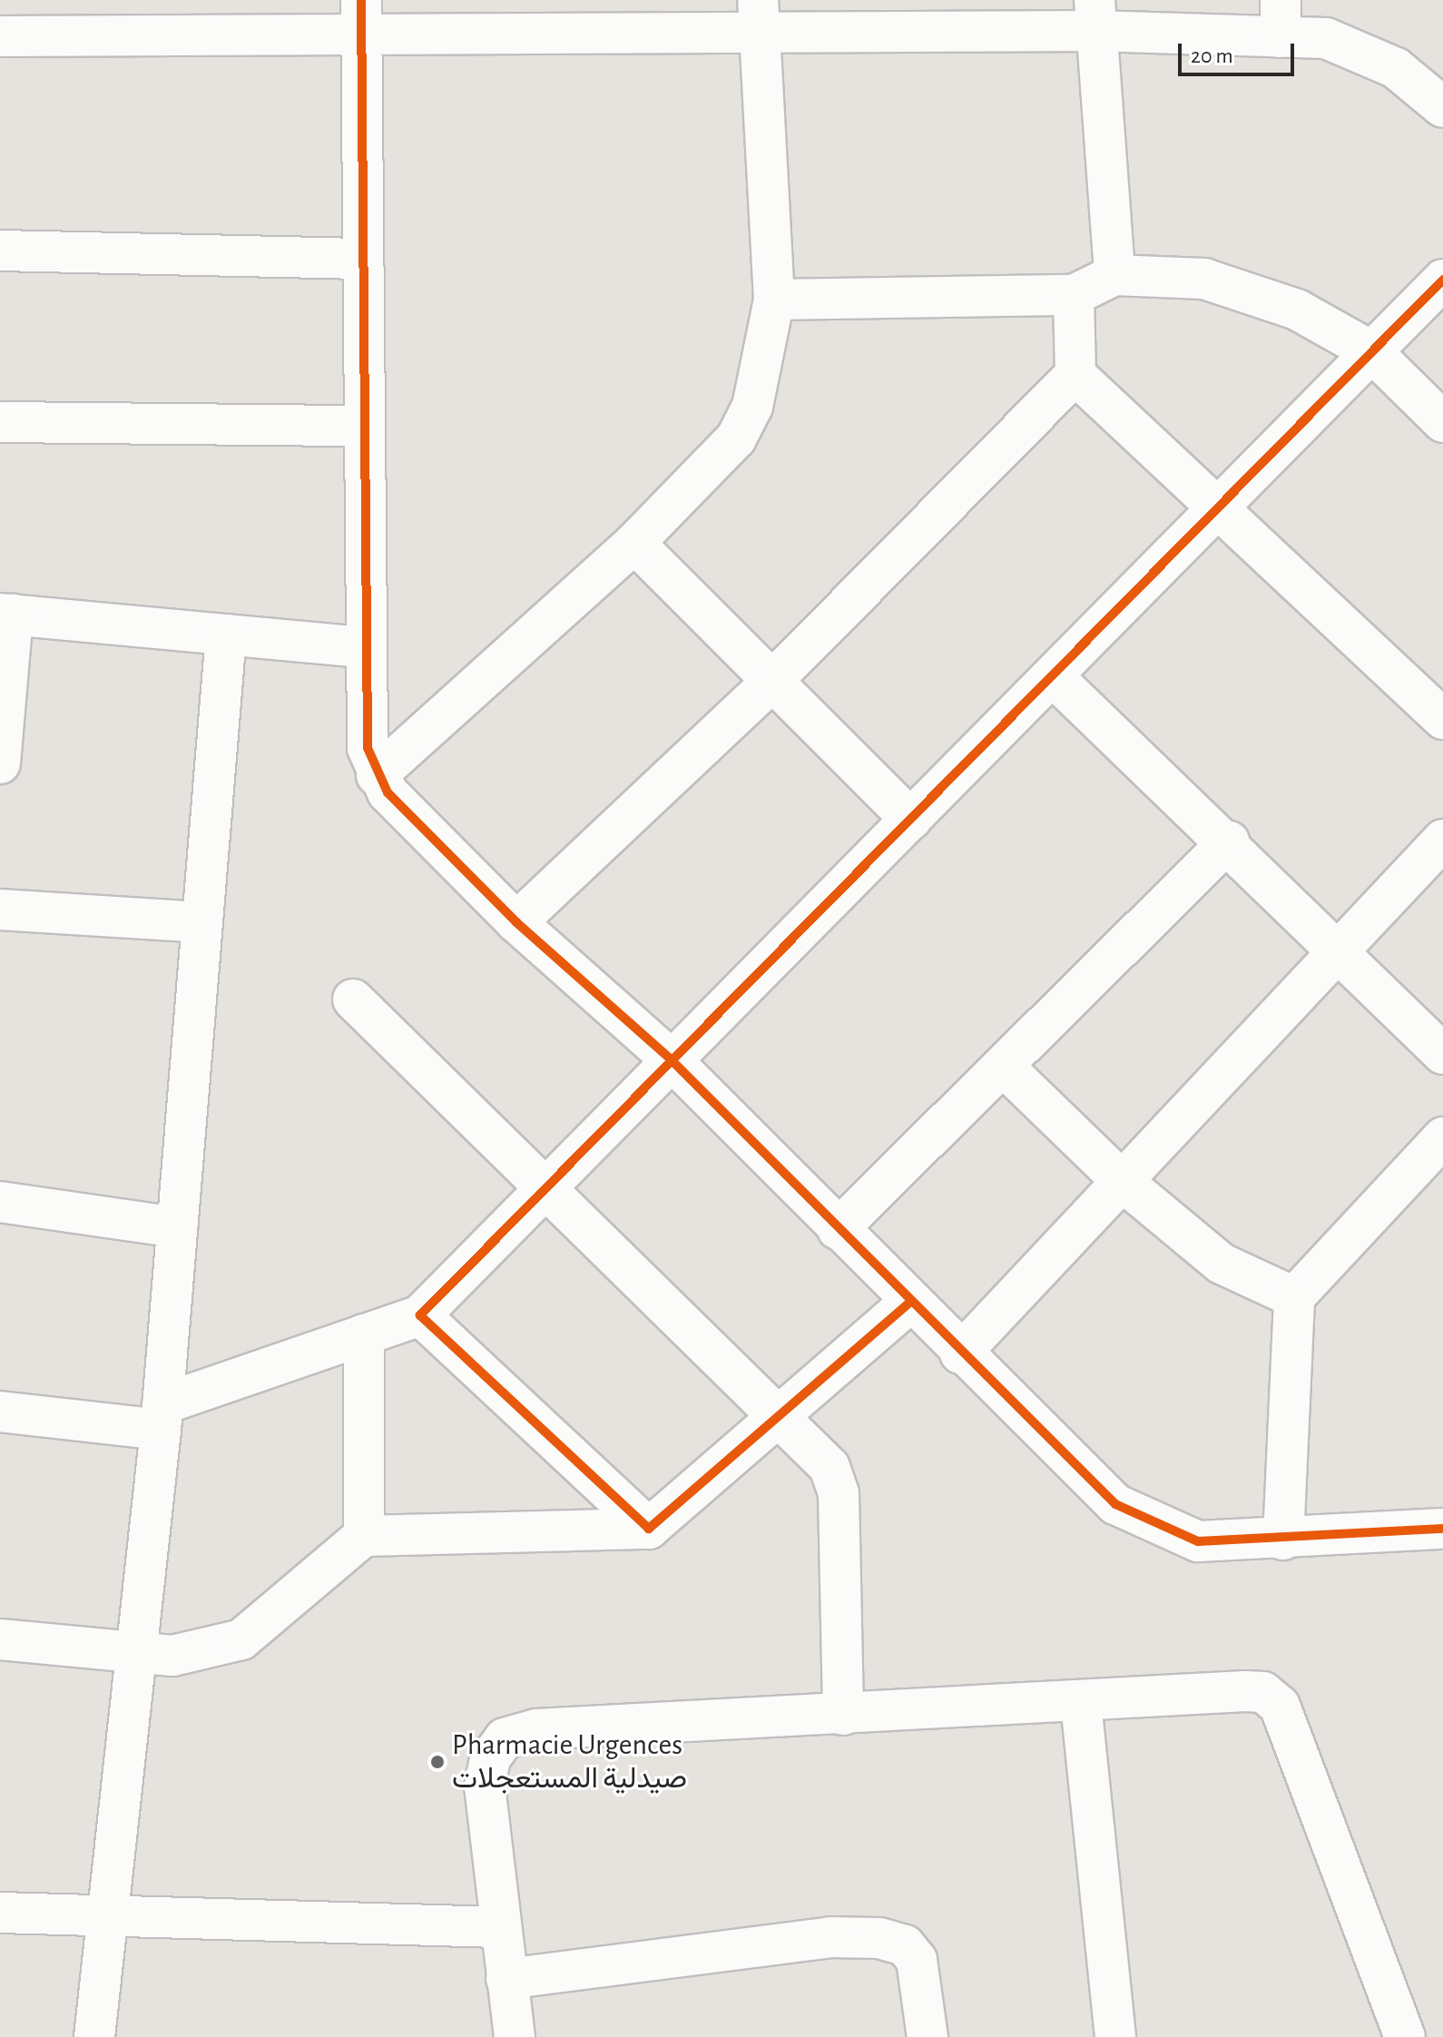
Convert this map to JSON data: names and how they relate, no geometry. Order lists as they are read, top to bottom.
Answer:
{
  "places": ["Pharmacie Urgences صيدلية المستعجلات"],
  "scale_bar": "20 m"
}
